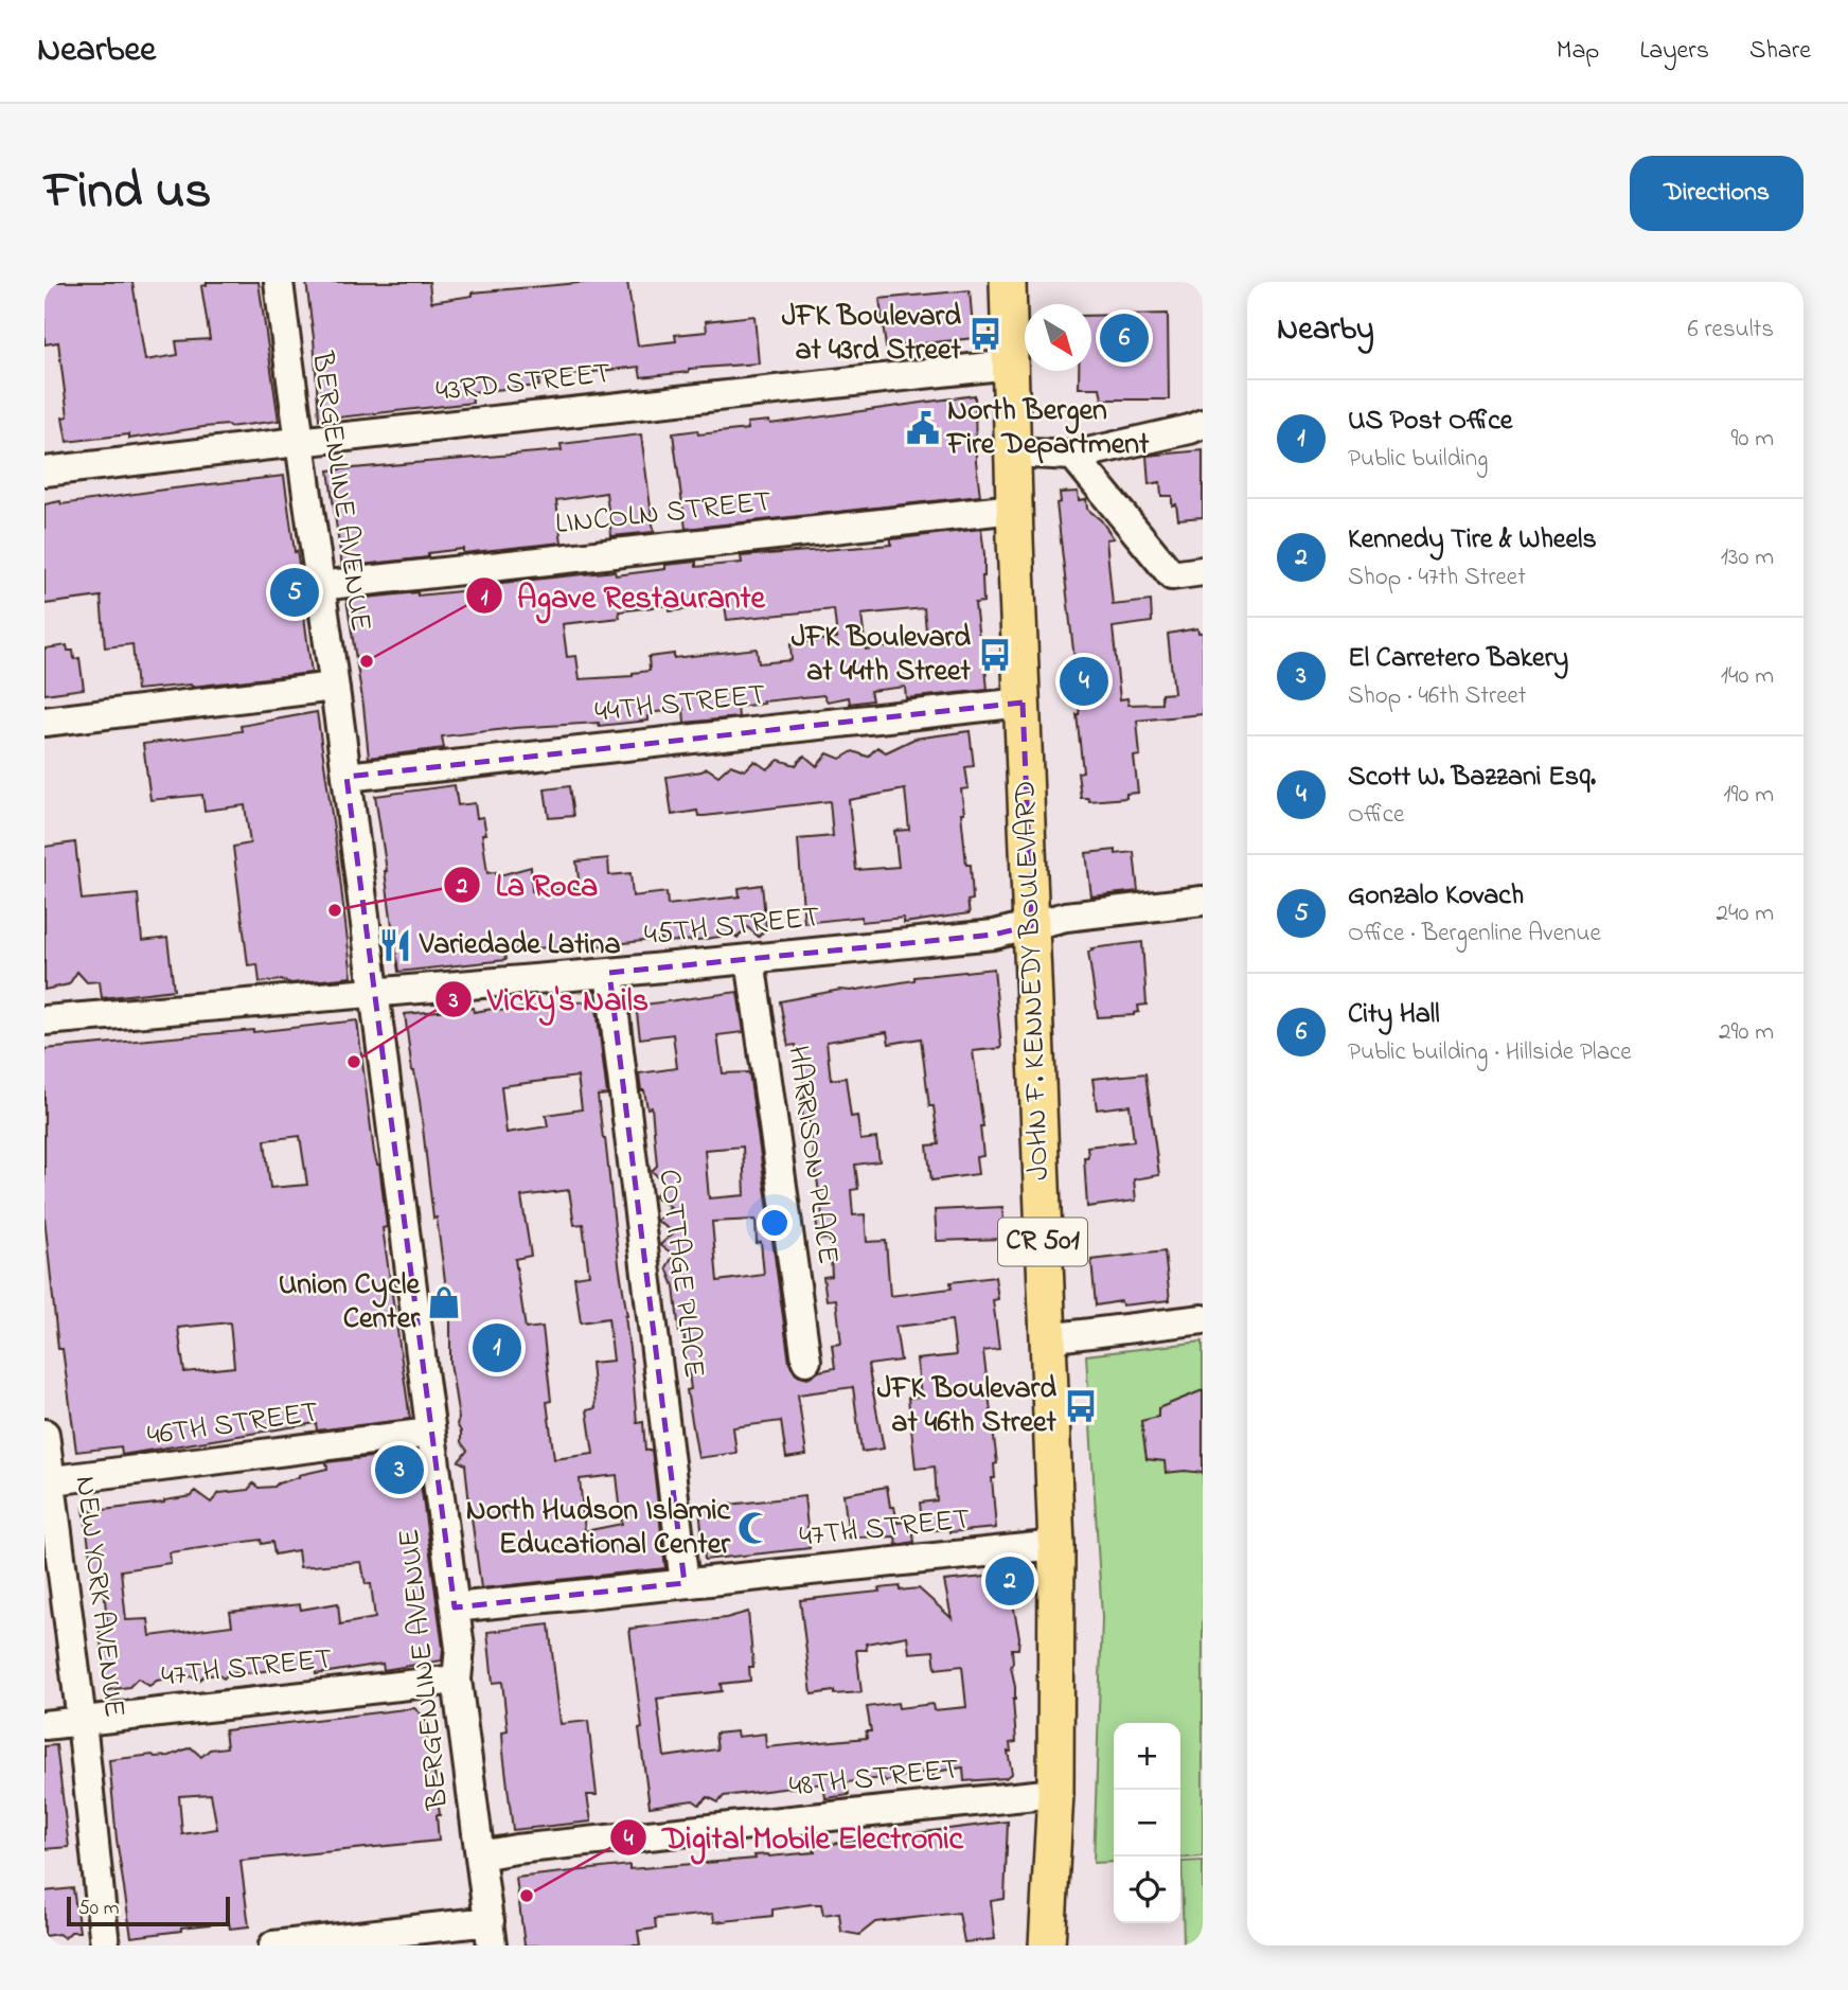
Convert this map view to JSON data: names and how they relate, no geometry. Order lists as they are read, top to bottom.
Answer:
{
  "streets": {
    "main road": ["JOHN F. KENNEDY BOULEVARD", "CR 501"],
    "street": [
      "43RD STREET",
      "BERGENLINE AVENUE",
      "LINCOLN STREET",
      "44TH STREET",
      "45TH STREET",
      "HARRISON PLACE",
      "COTTAGE PLACE",
      "46TH STREET",
      "47TH STREET",
      "NEW YORK AVENUE",
      "48TH STREET"
    ]
  },
  "crossings": [
    ["43RD STREET", "BERGENLINE AVENUE"],
    ["43RD STREET", "JOHN F. KENNEDY BOULEVARD"],
    ["BERGENLINE AVENUE", "LINCOLN STREET"],
    ["BERGENLINE AVENUE", "44TH STREET"],
    ["BERGENLINE AVENUE", "45TH STREET"],
    ["BERGENLINE AVENUE", "46TH STREET"],
    ["BERGENLINE AVENUE", "47TH STREET"],
    ["BERGENLINE AVENUE", "48TH STREET"],
    ["LINCOLN STREET", "JOHN F. KENNEDY BOULEVARD"],
    ["44TH STREET", "JOHN F. KENNEDY BOULEVARD"],
    ["45TH STREET", "JOHN F. KENNEDY BOULEVARD"],
    ["45TH STREET", "HARRISON PLACE"],
    ["45TH STREET", "COTTAGE PLACE"],
    ["JOHN F. KENNEDY BOULEVARD", "47TH STREET"],
    ["JOHN F. KENNEDY BOULEVARD", "48TH STREET"],
    ["COTTAGE PLACE", "47TH STREET"],
    ["46TH STREET", "NEW YORK AVENUE"],
    ["47TH STREET", "NEW YORK AVENUE"]
  ],
  "places": {
    "bus stop": ["JFK Boulevard at 43rd Street", "JFK Boulevard at 44th Street", "JFK Boulevard at 46th Street"],
    "public building": ["North Bergen Fire Department"],
    "other": [
      "Agave Restaurante",
      "La Roca",
      "Vicky's Nails",
      "Digital Mobile Electronic"
    ],
    "restaurant": ["Variedade Latina"],
    "shop": ["Union Cycle Center"],
    "mosque": ["North Hudson Islamic Educational Center"]
  },
  "scale_bar": "50 m",
  "north": "bottom right",
  "page": {
    "header": "Nearbee",
    "nav": ["Map", "Layers", "Share"],
    "title": "Find us",
    "buttons": "Directions",
    "heading": ["Nearby", "6 results"],
    "pins": [
      "6",
      "5",
      "4",
      "1",
      "3",
      "2"
    ],
    "list": [
      {
        "mark": "1",
        "name": "US Post Office",
        "note": "Public building",
        "value": "90 m"
      },
      {
        "mark": "2",
        "name": "Kennedy Tire & Wheels",
        "note": "Shop · 47th Street",
        "value": "130 m"
      },
      {
        "mark": "3",
        "name": "El Carretero Bakery",
        "note": "Shop · 46th Street",
        "value": "140 m"
      },
      {
        "mark": "4",
        "name": "Scott W. Bazzani Esq.",
        "note": "Office",
        "value": "190 m"
      },
      {
        "mark": "5",
        "name": "Gonzalo Kovach",
        "note": "Office · Bergenline Avenue",
        "value": "240 m"
      },
      {
        "mark": "6",
        "name": "City Hall",
        "note": "Public building · Hillside Place",
        "value": "290 m"
      }
    ],
    "map_buttons": ["+", "−"],
    "scale": "50 m"
  }
}
